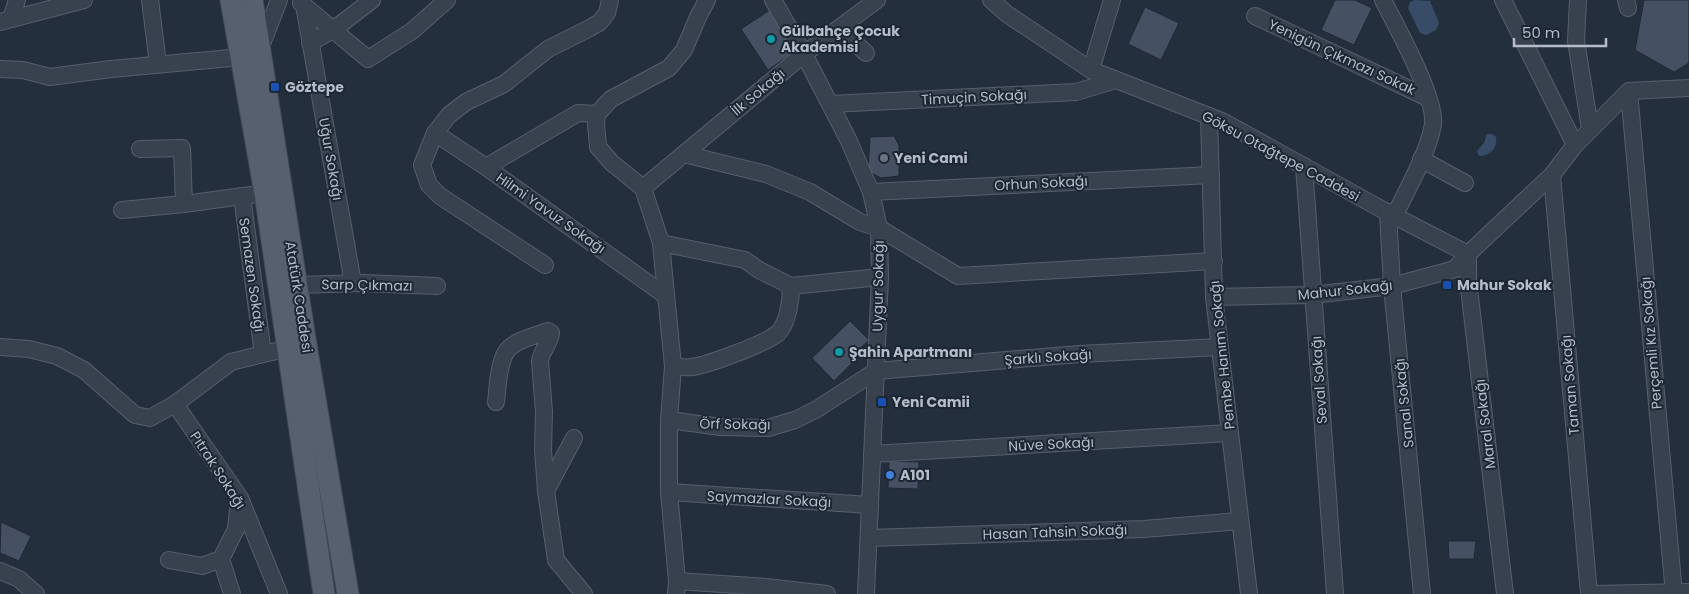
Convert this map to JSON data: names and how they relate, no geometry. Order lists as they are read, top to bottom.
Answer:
{
  "streets": {
    "main road": ["Atatürk Caddesi"],
    "street": [
      "Yenigün Çıkmazı Sokak",
      "İlk Sokağı",
      "Timuçin Sokağı",
      "Göksu Otağtepe Caddesi",
      "Uğur Sokağı",
      "Orhun Sokağı",
      "Hilmi Yavuz Sokağı",
      "Semazen Sokağı",
      "Sarp Çıkmazı",
      "Uygur Sokağı",
      "Mahur Sokağı",
      "Perçemli Kız Sokağı",
      "Pembe Hanım Sokağı",
      "Şarklı Sokağı",
      "Seval Sokağı",
      "Taman Sokağı",
      "Sanal Sokağı",
      "Örf Sokağı",
      "Maral Sokağı",
      "Nüve Sokağı",
      "Pıtrak Sokağı",
      "Saymazlar Sokağı",
      "Hasan Tahsin Sokağı"
    ]
  },
  "crossings": [
    ["İlk Sokağı", "Uygur Sokağı"],
    ["Timuçin Sokağı", "Göksu Otağtepe Caddesi"],
    ["Timuçin Sokağı", "Uygur Sokağı"],
    ["Göksu Otağtepe Caddesi", "Mahur Sokağı"],
    ["Göksu Otağtepe Caddesi", "Pembe Hanım Sokağı"],
    ["Göksu Otağtepe Caddesi", "Seval Sokağı"],
    ["Göksu Otağtepe Caddesi", "Sanal Sokağı"],
    ["Göksu Otağtepe Caddesi", "Maral Sokağı"],
    ["Uğur Sokağı", "Sarp Çıkmazı"],
    ["Orhun Sokağı", "Uygur Sokağı"],
    ["Orhun Sokağı", "Pembe Hanım Sokağı"],
    ["Sarp Çıkmazı", "Atatürk Caddesi"],
    ["Uygur Sokağı", "Şarklı Sokağı"],
    ["Uygur Sokağı", "Örf Sokağı"],
    ["Uygur Sokağı", "Nüve Sokağı"],
    ["Uygur Sokağı", "Saymazlar Sokağı"],
    ["Uygur Sokağı", "Hasan Tahsin Sokağı"],
    ["Mahur Sokağı", "Perçemli Kız Sokağı"],
    ["Mahur Sokağı", "Pembe Hanım Sokağı"],
    ["Mahur Sokağı", "Seval Sokağı"],
    ["Mahur Sokağı", "Taman Sokağı"],
    ["Mahur Sokağı", "Sanal Sokağı"],
    ["Mahur Sokağı", "Maral Sokağı"],
    ["Pembe Hanım Sokağı", "Şarklı Sokağı"],
    ["Pembe Hanım Sokağı", "Nüve Sokağı"],
    ["Pembe Hanım Sokağı", "Hasan Tahsin Sokağı"],
    ["Şarklı Sokağı", "Örf Sokağı"]
  ],
  "places": {
    "other": [
      "Gülbahçe Çocuk Akademisi",
      "Yeni Cami",
      "Şahin Apartmanı",
      "A101"
    ],
    "transit": ["Göztepe", "Mahur Sokak", "Yeni Camii"]
  },
  "scale_bar": "50 m"
}
